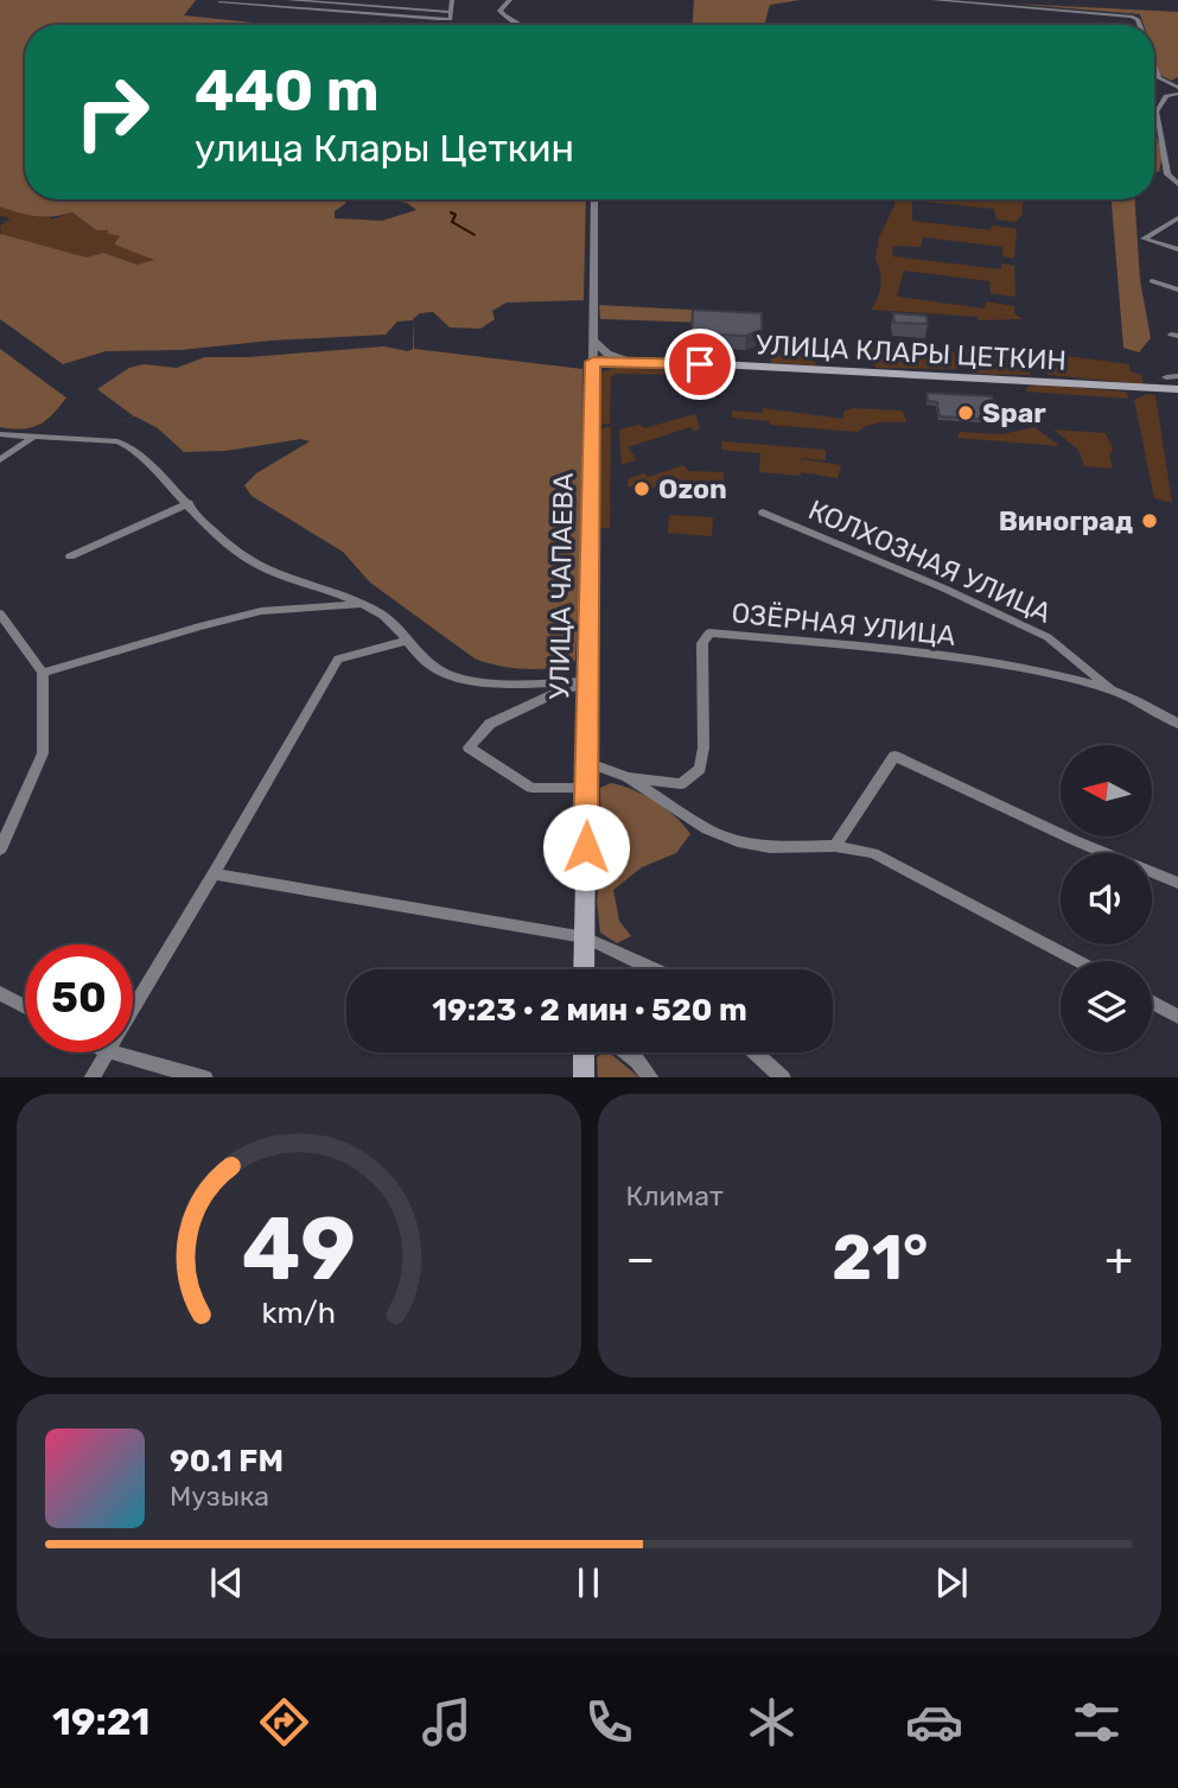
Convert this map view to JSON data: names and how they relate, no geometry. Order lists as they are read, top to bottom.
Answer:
{
  "streets": {
    "main road": ["УЛИЦА КЛАРЫ ЦЕТКИН", "УЛИЦА ЧАПАЕВА"],
    "street": ["КОЛХОЗНАЯ УЛИЦА", "ОЗЁРНАЯ УЛИЦА"]
  },
  "crossings": [
    ["УЛИЦА КЛАРЫ ЦЕТКИН", "УЛИЦА ЧАПАЕВА"],
    ["КОЛХОЗНАЯ УЛИЦА", "ОЗЁРНАЯ УЛИЦА"]
  ],
  "places": ["Spar", "Ozon", "Виноград"],
  "north": "left",
  "page": {
    "turn": ["440 m", "улица Клары Цеткин"],
    "limit": "50",
    "trip": "19:23 · 2 мин · 520 m",
    "tile": "Климат",
    "heat": ["−", "21°", "+"],
    "song": ["90.1 FM", "Музыка"],
    "tabs": "19:21",
    "gauge": ["49", "km/h"]
  }
}
